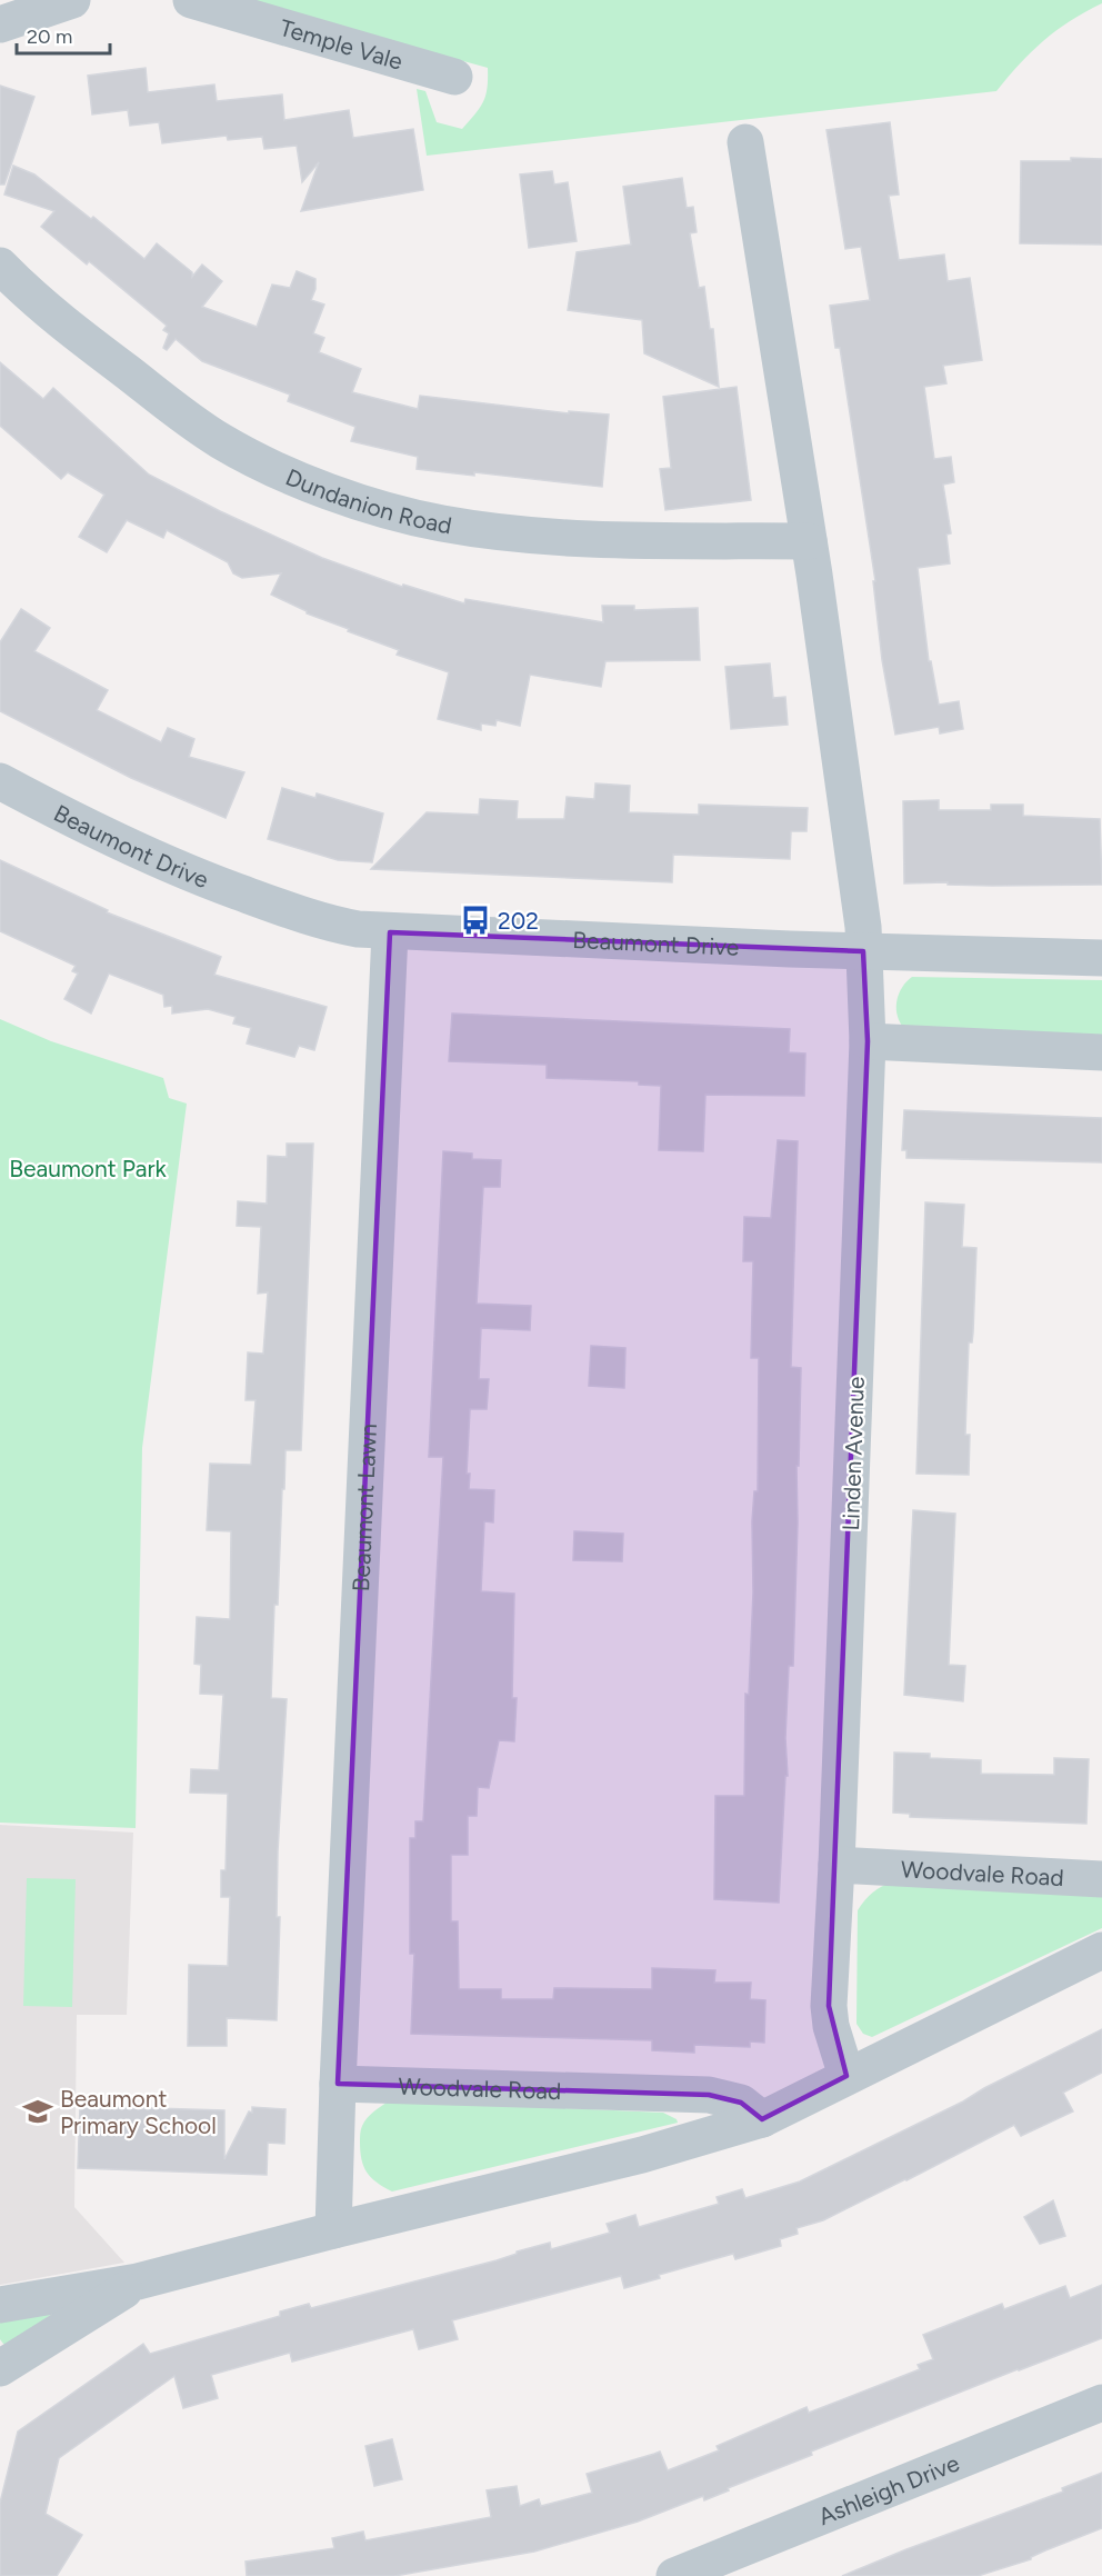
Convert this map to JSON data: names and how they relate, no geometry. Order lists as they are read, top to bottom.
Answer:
{
  "streets": {
    "street": [
      "Temple Vale",
      "Dundanion Road",
      "Beaumont Drive",
      "Linden Avenue",
      "Beaumont Lawn",
      "Woodvale Road",
      "Ashleigh Drive"
    ]
  },
  "crossings": [
    ["Dundanion Road", "Linden Avenue"],
    ["Beaumont Drive", "Linden Avenue"],
    ["Beaumont Drive", "Beaumont Lawn"],
    ["Linden Avenue", "Woodvale Road"],
    ["Beaumont Lawn", "Woodvale Road"]
  ],
  "parks": ["Beaumont Park"],
  "places": {
    "bus stop": ["202"],
    "school or university": ["Beaumont Primary School"]
  },
  "scale_bar": "20 m"
}
